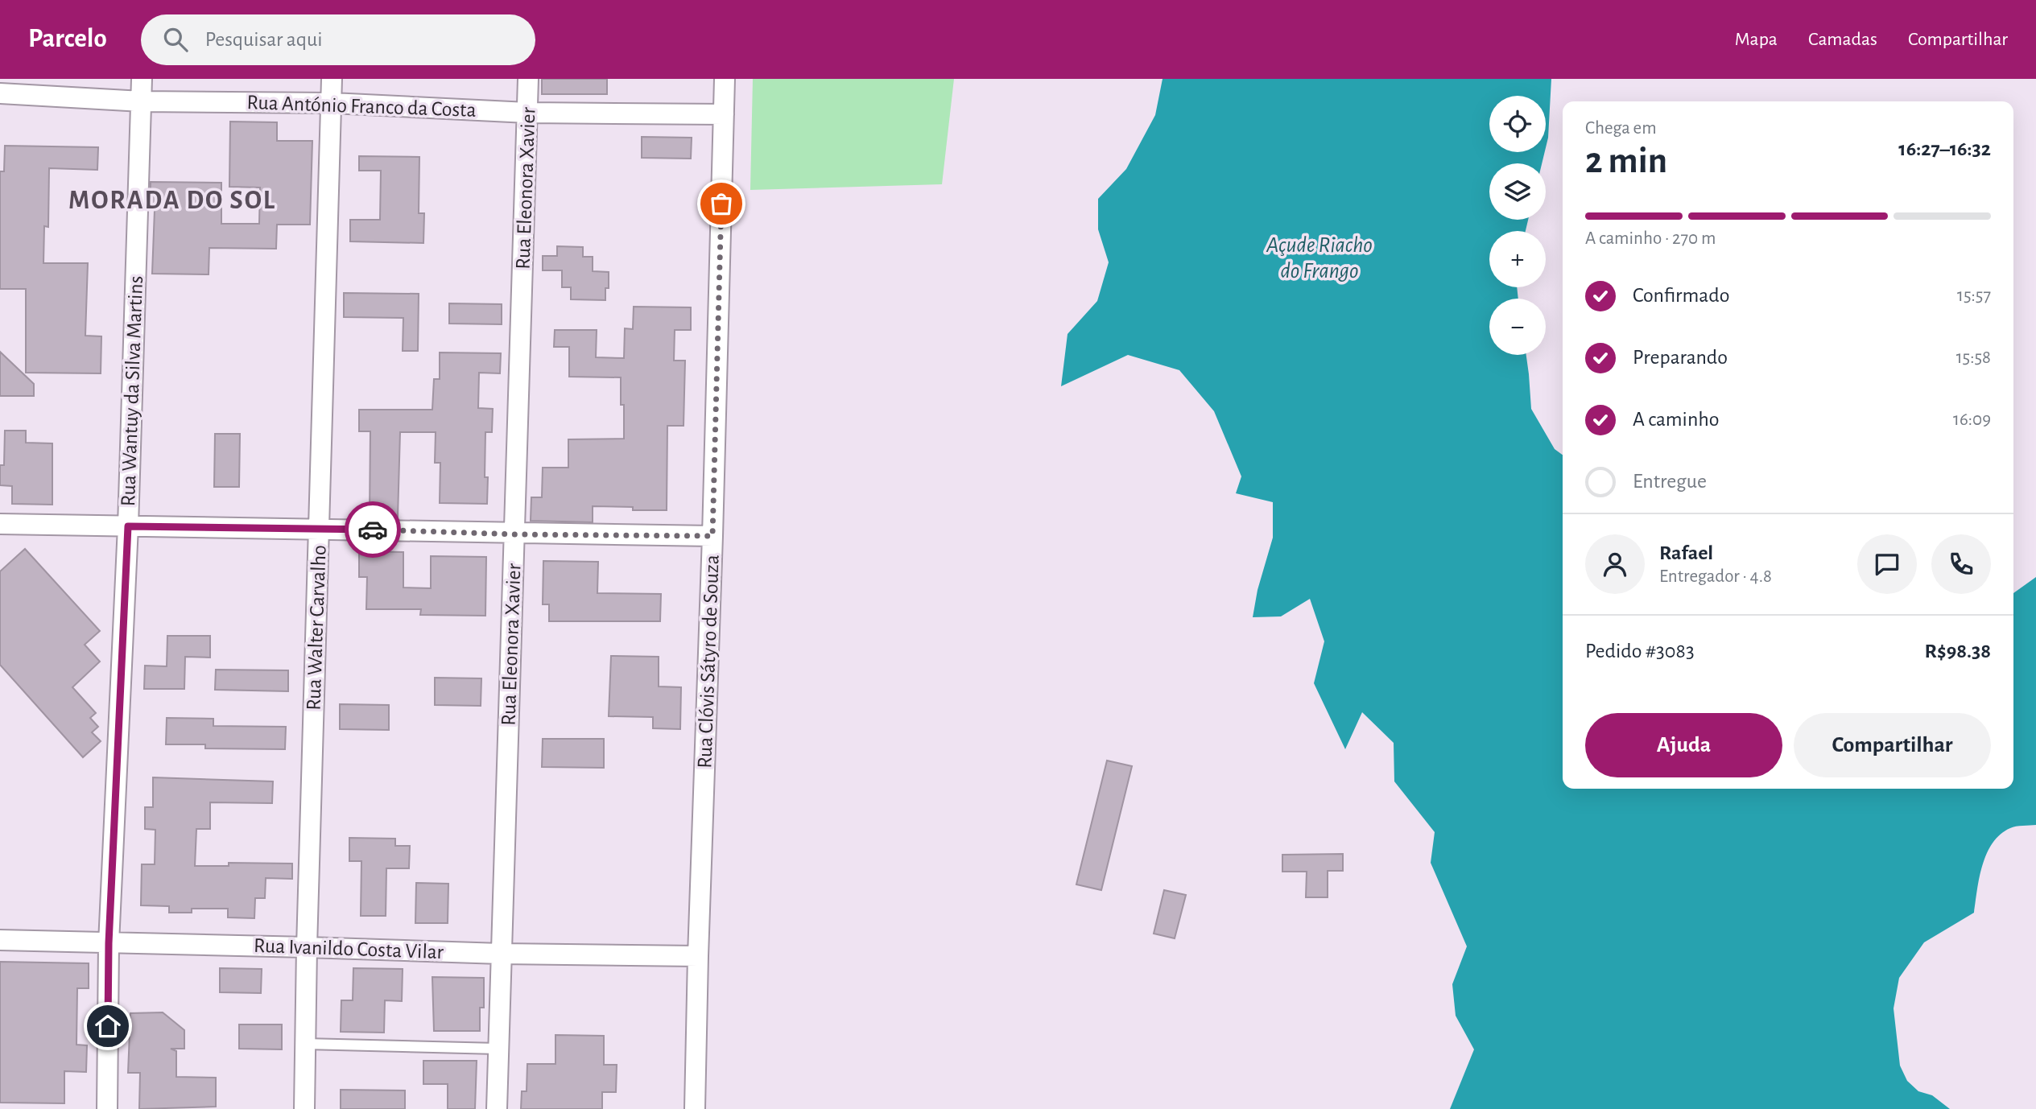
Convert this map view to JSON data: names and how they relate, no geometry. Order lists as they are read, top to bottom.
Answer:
{
  "streets": {
    "street": [
      "Rua António Franco da Costa",
      "Rua Eleonora Xavier",
      "Rua Wantuy da Silva Martins",
      "Rua Walter Carvalho",
      "Rua Clóvis Sátyro de Souza",
      "Rua Ivanildo Costa Vilar"
    ]
  },
  "crossings": [
    ["Rua António Franco da Costa", "Rua Eleonora Xavier"],
    ["Rua António Franco da Costa", "Rua Wantuy da Silva Martins"],
    ["Rua António Franco da Costa", "Rua Walter Carvalho"],
    ["Rua António Franco da Costa", "Rua Clóvis Sátyro de Souza"],
    ["Rua Eleonora Xavier", "Rua Ivanildo Costa Vilar"],
    ["Rua Wantuy da Silva Martins", "Rua Ivanildo Costa Vilar"],
    ["Rua Walter Carvalho", "Rua Ivanildo Costa Vilar"],
    ["Rua Clóvis Sátyro de Souza", "Rua Ivanildo Costa Vilar"]
  ],
  "districts": ["MORADA DO SOL"],
  "water": ["Açude Riacho do Frango"],
  "page": {
    "header": "Parcelo",
    "search": "Pesquisar aqui",
    "nav": ["Mapa", "Camadas", "Compartilhar"],
    "map_buttons": ["+", "−"],
    "heading": ["2 min", "Chega em", "16:27–16:32"],
    "panel": [
      "Rafael",
      "Entregador · 4.8",
      "Pedido #3083",
      "R$98.38"
    ],
    "bar": "A caminho · 270 m",
    "list": [
      ["Confirmado", "15:57"],
      ["Preparando", "15:58"],
      ["A caminho", "16:09"],
      "Entregue"
    ],
    "buttons": ["Ajuda", "Compartilhar"]
  }
}
